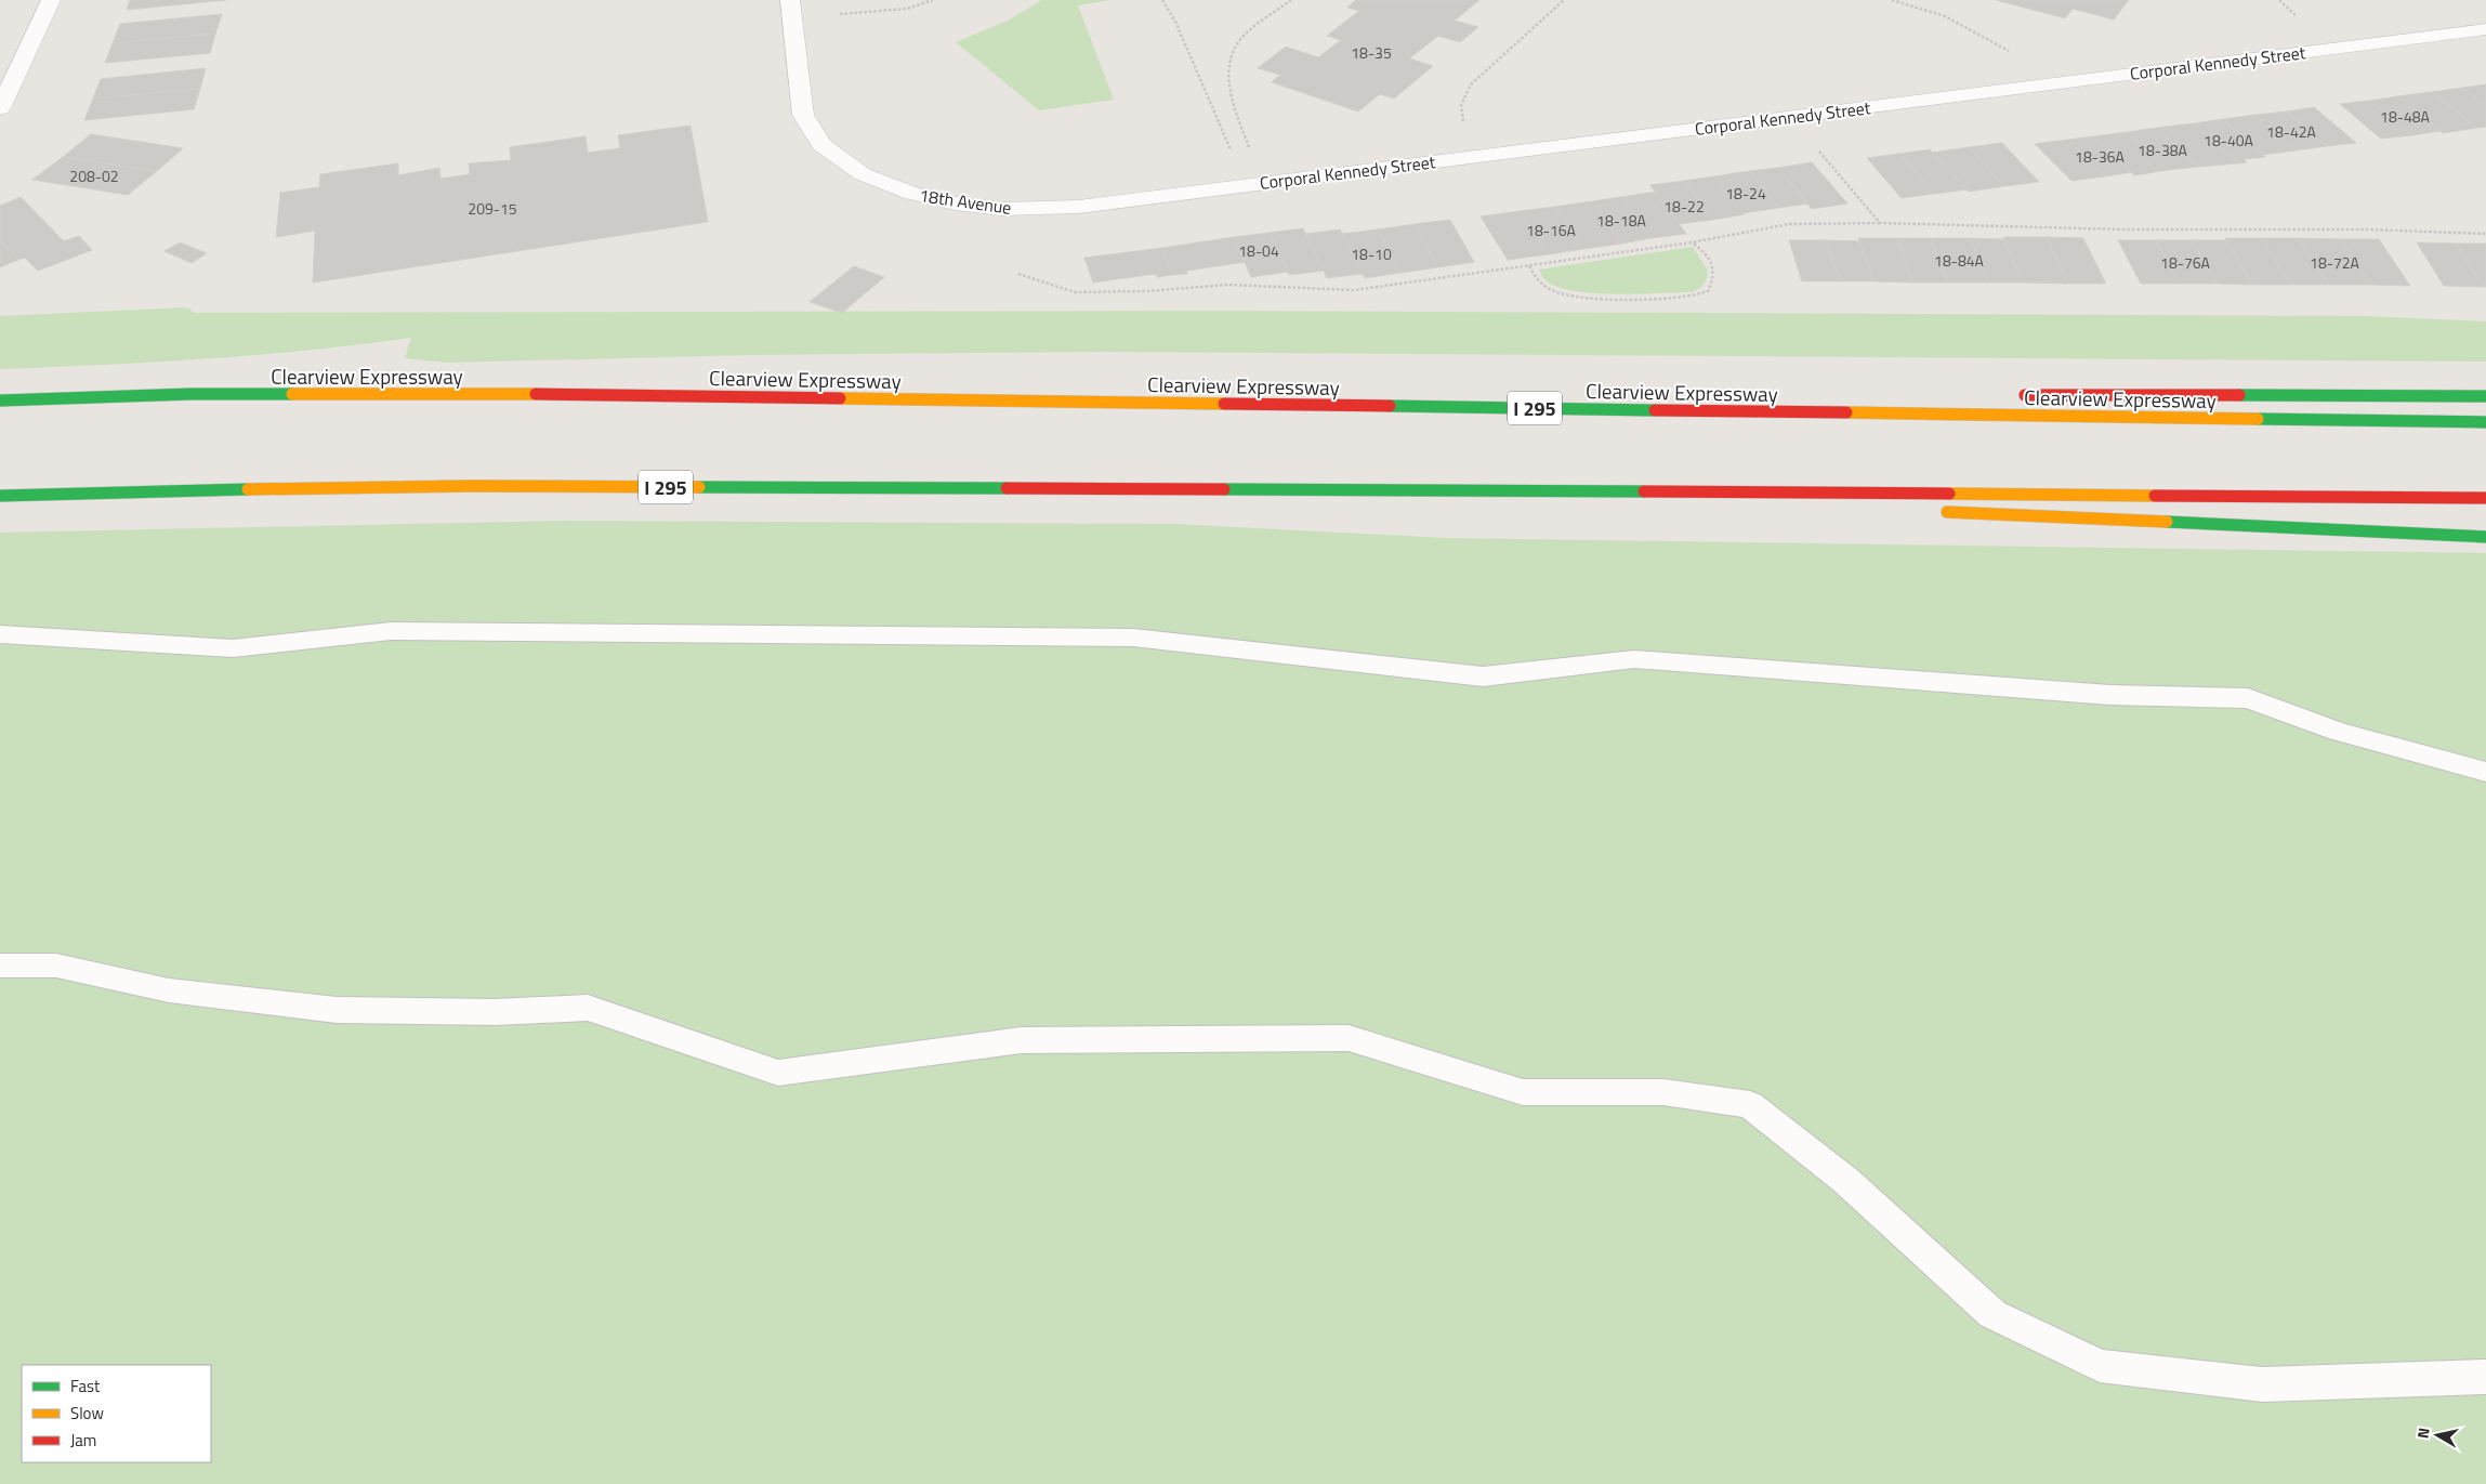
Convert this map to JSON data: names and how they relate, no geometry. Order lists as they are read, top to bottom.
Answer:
{
  "streets": {
    "highway": ["Clearview Expressway", "I 295"],
    "street": ["Corporal Kennedy Street", "18th Avenue"]
  },
  "crossings": [
    ["Corporal Kennedy Street", "18th Avenue"]
  ],
  "house_numbers": [
    "18-35",
    "18-48A",
    "18-42A",
    "18-40A",
    "18-38A",
    "18-36A",
    "208-02",
    "18-24",
    "18-22",
    "209-15",
    "18-18A",
    "18-16A",
    "18-04",
    "18-10",
    "18-84A",
    "18-76A",
    "18-72A"
  ],
  "legend": ["Fast", "Slow", "Jam"],
  "north": "left"
}
